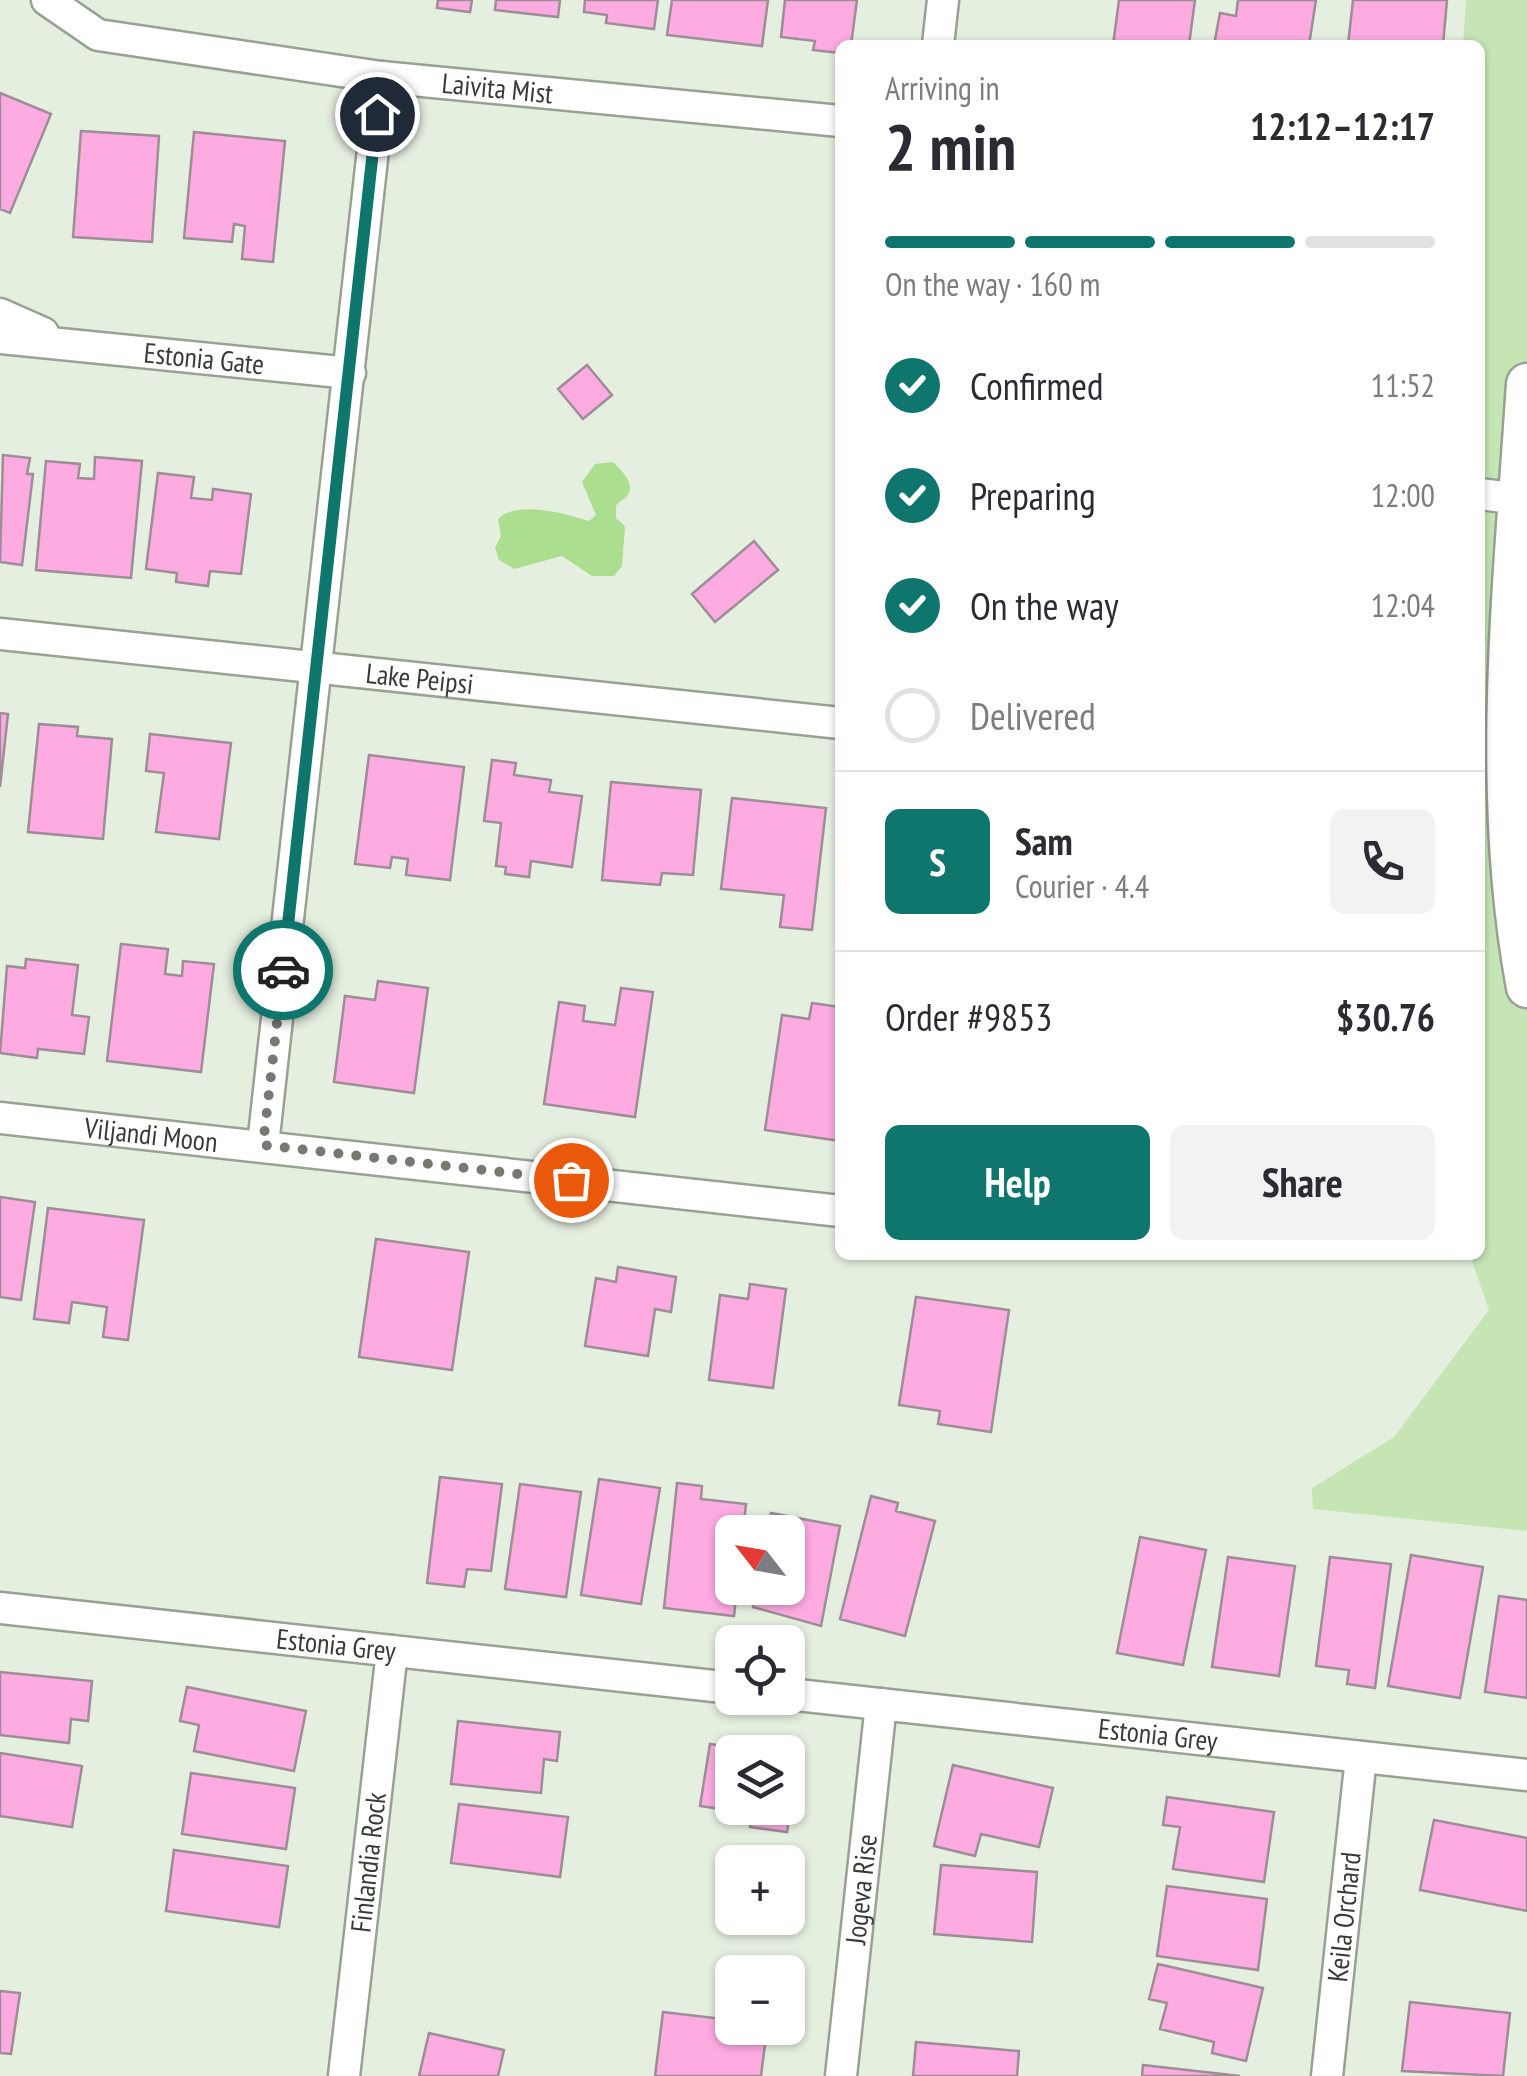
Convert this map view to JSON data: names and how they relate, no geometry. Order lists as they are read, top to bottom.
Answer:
{
  "streets": {
    "street": [
      "Laivita Mist",
      "Estonia Gate",
      "Lake Peipsi",
      "Viljandi Moon",
      "Estonia Grey",
      "Finlandia Rock",
      "Jogeva Rise",
      "Keila Orchard"
    ]
  },
  "crossings": [
    ["Estonia Grey", "Finlandia Rock"],
    ["Estonia Grey", "Jogeva Rise"],
    ["Estonia Grey", "Keila Orchard"]
  ],
  "north": "top left",
  "page": {
    "heading": ["2 min", "Arriving in", "12:12–12:17"],
    "panel": [
      "Sam",
      "Courier · 4.4",
      "Order #9853",
      "$30.76"
    ],
    "bar": "On the way · 160 m",
    "list": [
      ["Confirmed", "11:52"],
      ["Preparing", "12:00"],
      ["On the way", "12:04"],
      "Delivered"
    ],
    "round": "S",
    "buttons": ["Help", "Share"],
    "map_buttons": ["+", "−"]
  }
}
